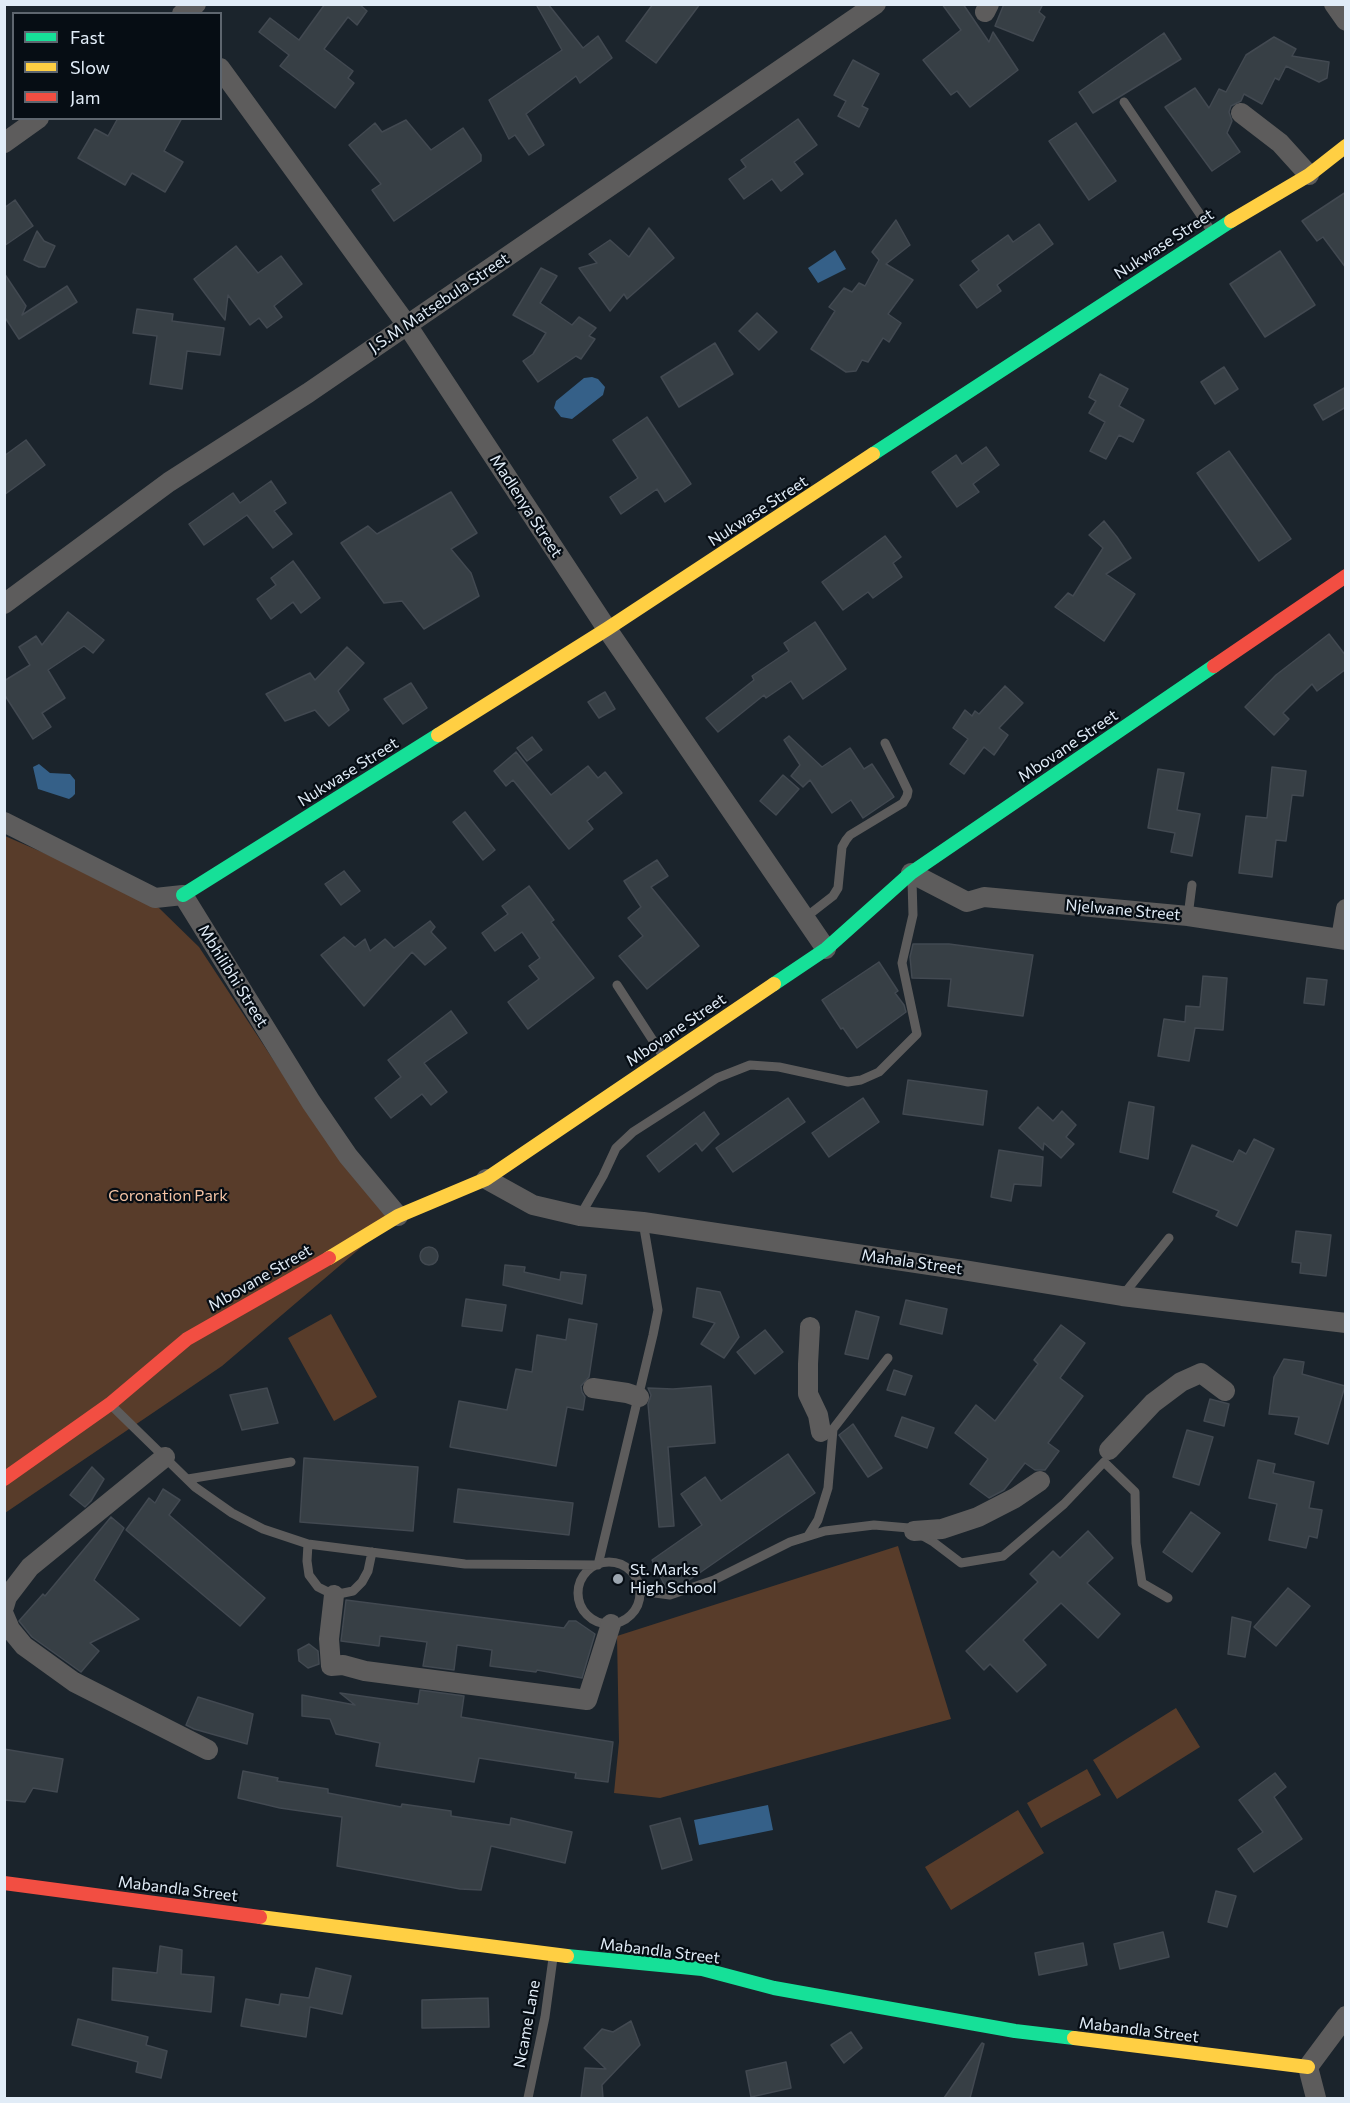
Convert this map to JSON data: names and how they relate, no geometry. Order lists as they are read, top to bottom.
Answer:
{
  "streets": {
    "street": [
      "Nukwase Street",
      "J.S.M Matsebula Street",
      "Madlenya Street",
      "Mbovane Street",
      "Njelwane Street",
      "Mbhilibhi Street",
      "Mahala Street",
      "Mabandla Street"
    ],
    "lane": ["Ncame Lane"]
  },
  "crossings": [
    ["Nukwase Street", "Madlenya Street"],
    ["Nukwase Street", "Mbhilibhi Street"],
    ["J.S.M Matsebula Street", "Madlenya Street"],
    ["Madlenya Street", "Mbovane Street"],
    ["Mbovane Street", "Njelwane Street"],
    ["Mbovane Street", "Mbhilibhi Street"],
    ["Mbovane Street", "Mahala Street"],
    ["Mabandla Street", "Ncame Lane"]
  ],
  "parks": ["Coronation Park"],
  "places": ["St. Marks High School"],
  "legend": ["Fast", "Slow", "Jam"]
}
